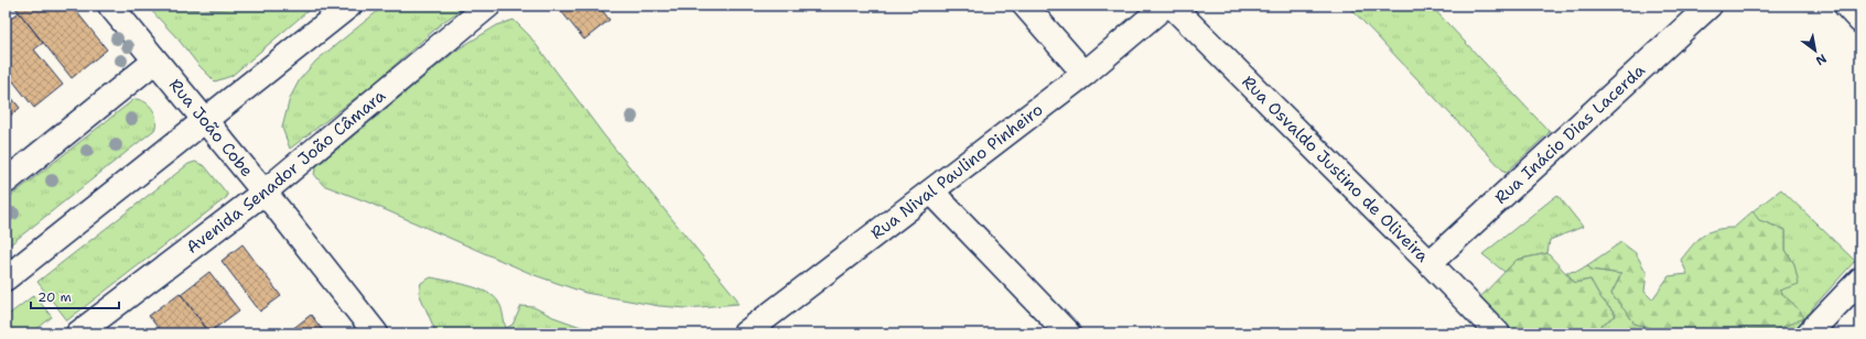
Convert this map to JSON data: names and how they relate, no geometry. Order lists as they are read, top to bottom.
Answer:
{
  "streets": {
    "street": [
      "Rua João Cobe",
      "Rua Inácio Dias Lacerda",
      "Rua Osvaldo Justino de Oliveira",
      "Avenida Senador João Câmara",
      "Rua Nival Paulino Pinheiro"
    ]
  },
  "crossings": [
    ["Rua João Cobe", "Avenida Senador João Câmara"],
    ["Rua Inácio Dias Lacerda", "Rua Osvaldo Justino de Oliveira"]
  ],
  "scale_bar": "20 m",
  "north": "bottom right"
}
